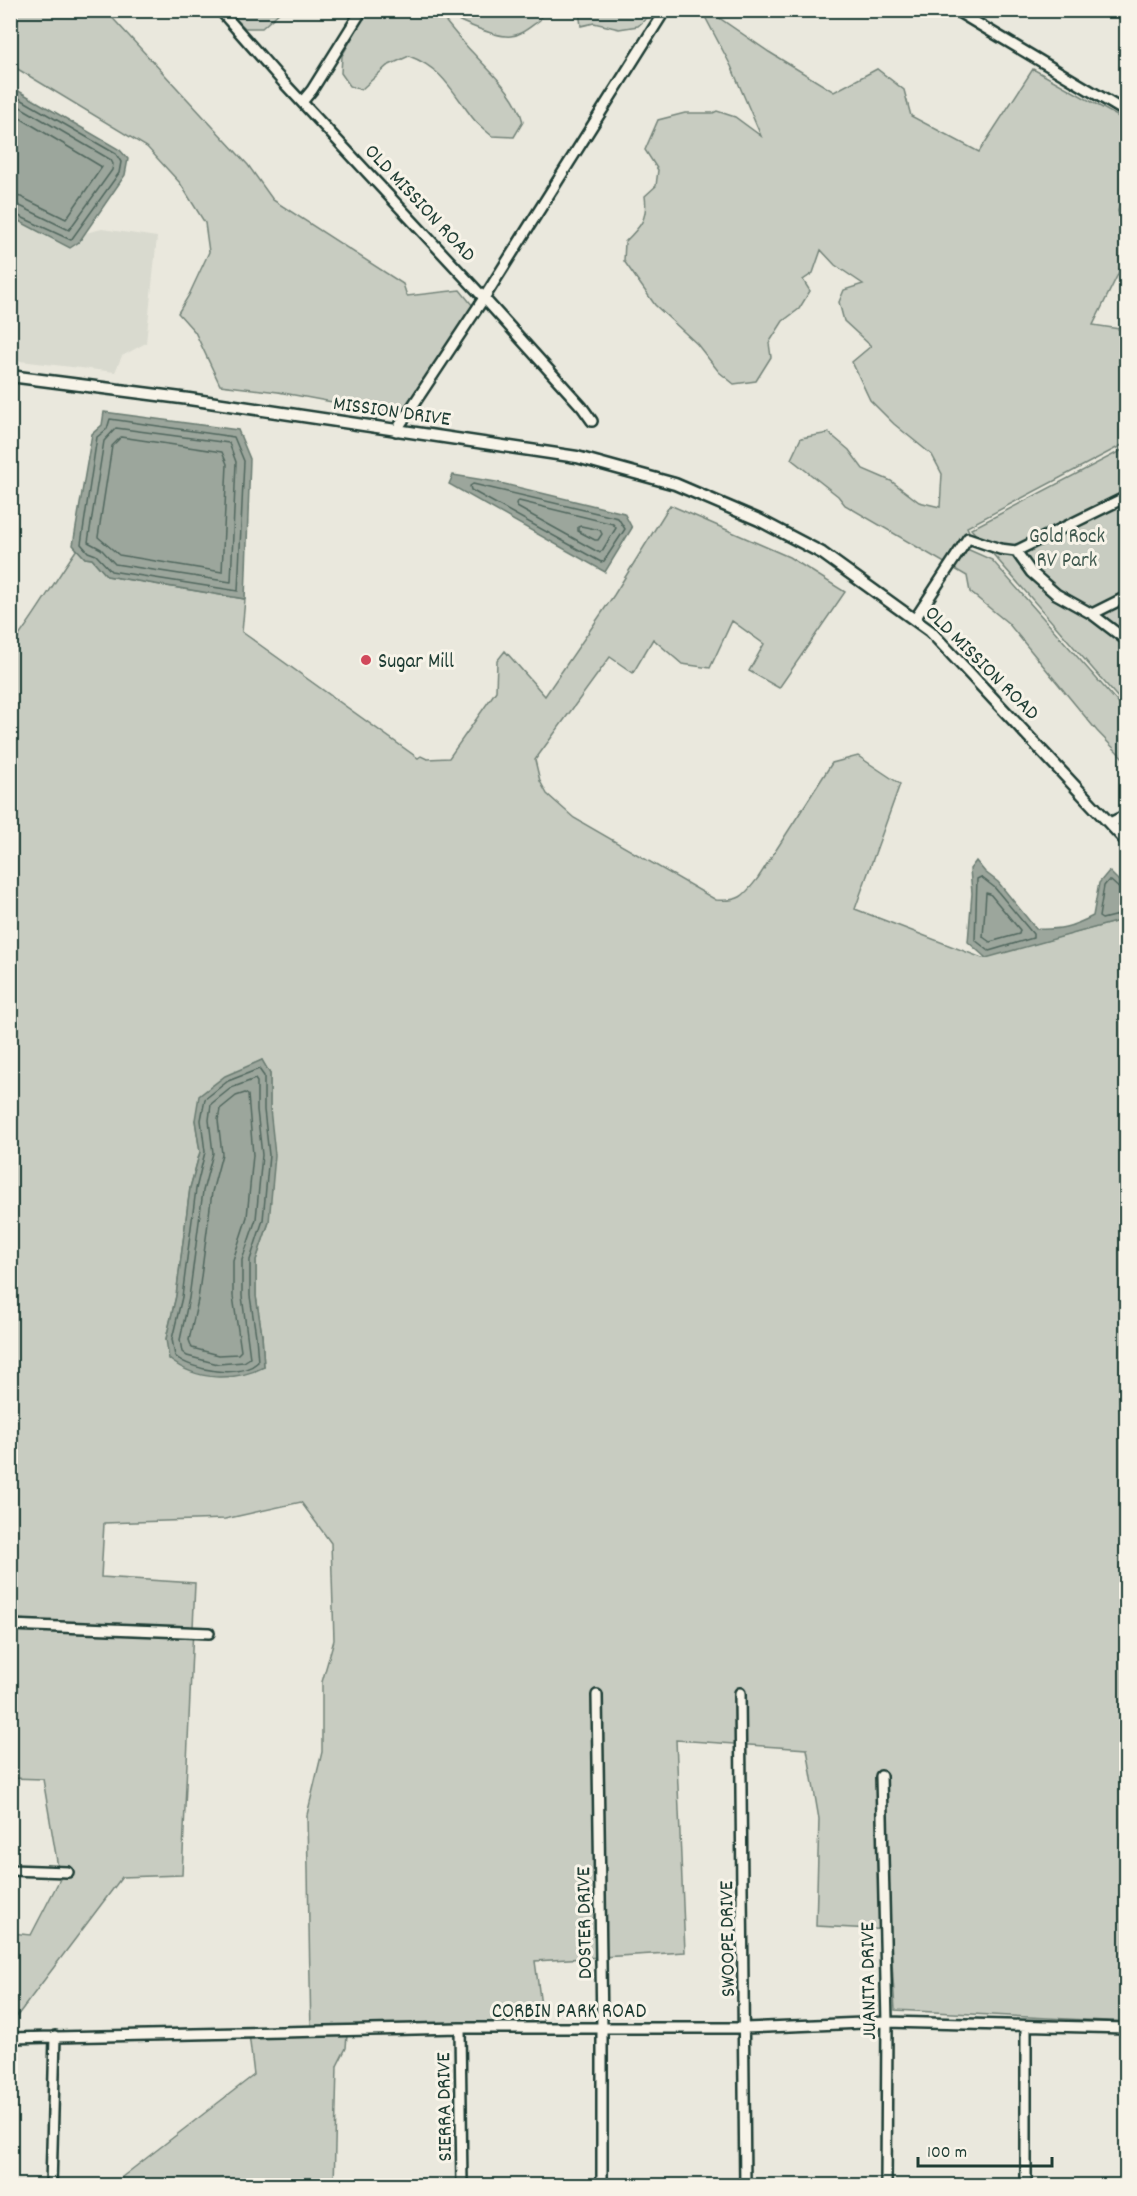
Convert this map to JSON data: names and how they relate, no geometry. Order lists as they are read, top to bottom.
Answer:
{
  "streets": {
    "street": [
      "OLD MISSION ROAD",
      "MISSION DRIVE",
      "DOSTER DRIVE",
      "SWOOPE DRIVE",
      "JUANITA DRIVE",
      "CORBIN PARK ROAD",
      "SIERRA DRIVE"
    ]
  },
  "crossings": [
    ["OLD MISSION ROAD", "MISSION DRIVE"],
    ["DOSTER DRIVE", "CORBIN PARK ROAD"],
    ["SWOOPE DRIVE", "CORBIN PARK ROAD"],
    ["JUANITA DRIVE", "CORBIN PARK ROAD"],
    ["CORBIN PARK ROAD", "SIERRA DRIVE"]
  ],
  "parks": ["Gold Rock RV Park"],
  "places": ["Sugar Mill"],
  "scale_bar": "100 m"
}
